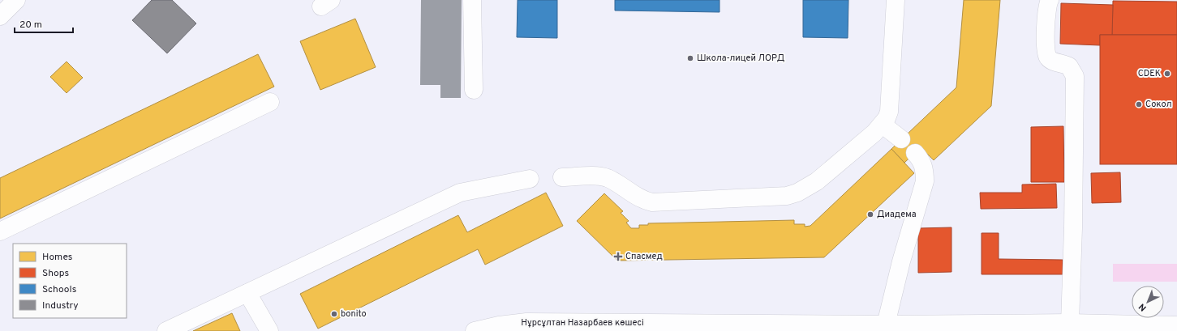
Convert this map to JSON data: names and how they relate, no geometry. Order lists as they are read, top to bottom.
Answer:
{
  "streets": {
    "main road": ["Нұрсұлтан Назарбаев көшесі"]
  },
  "places": {
    "other": [
      "Школа-лицей ЛОРД",
      "CDEK",
      "Сокол",
      "Диадема",
      "bonito"
    ],
    "health": ["Спасмед"]
  },
  "legend": [
    "Homes",
    "Shops",
    "Schools",
    "Industry"
  ],
  "scale_bar": "20 m",
  "north": "bottom left"
}
